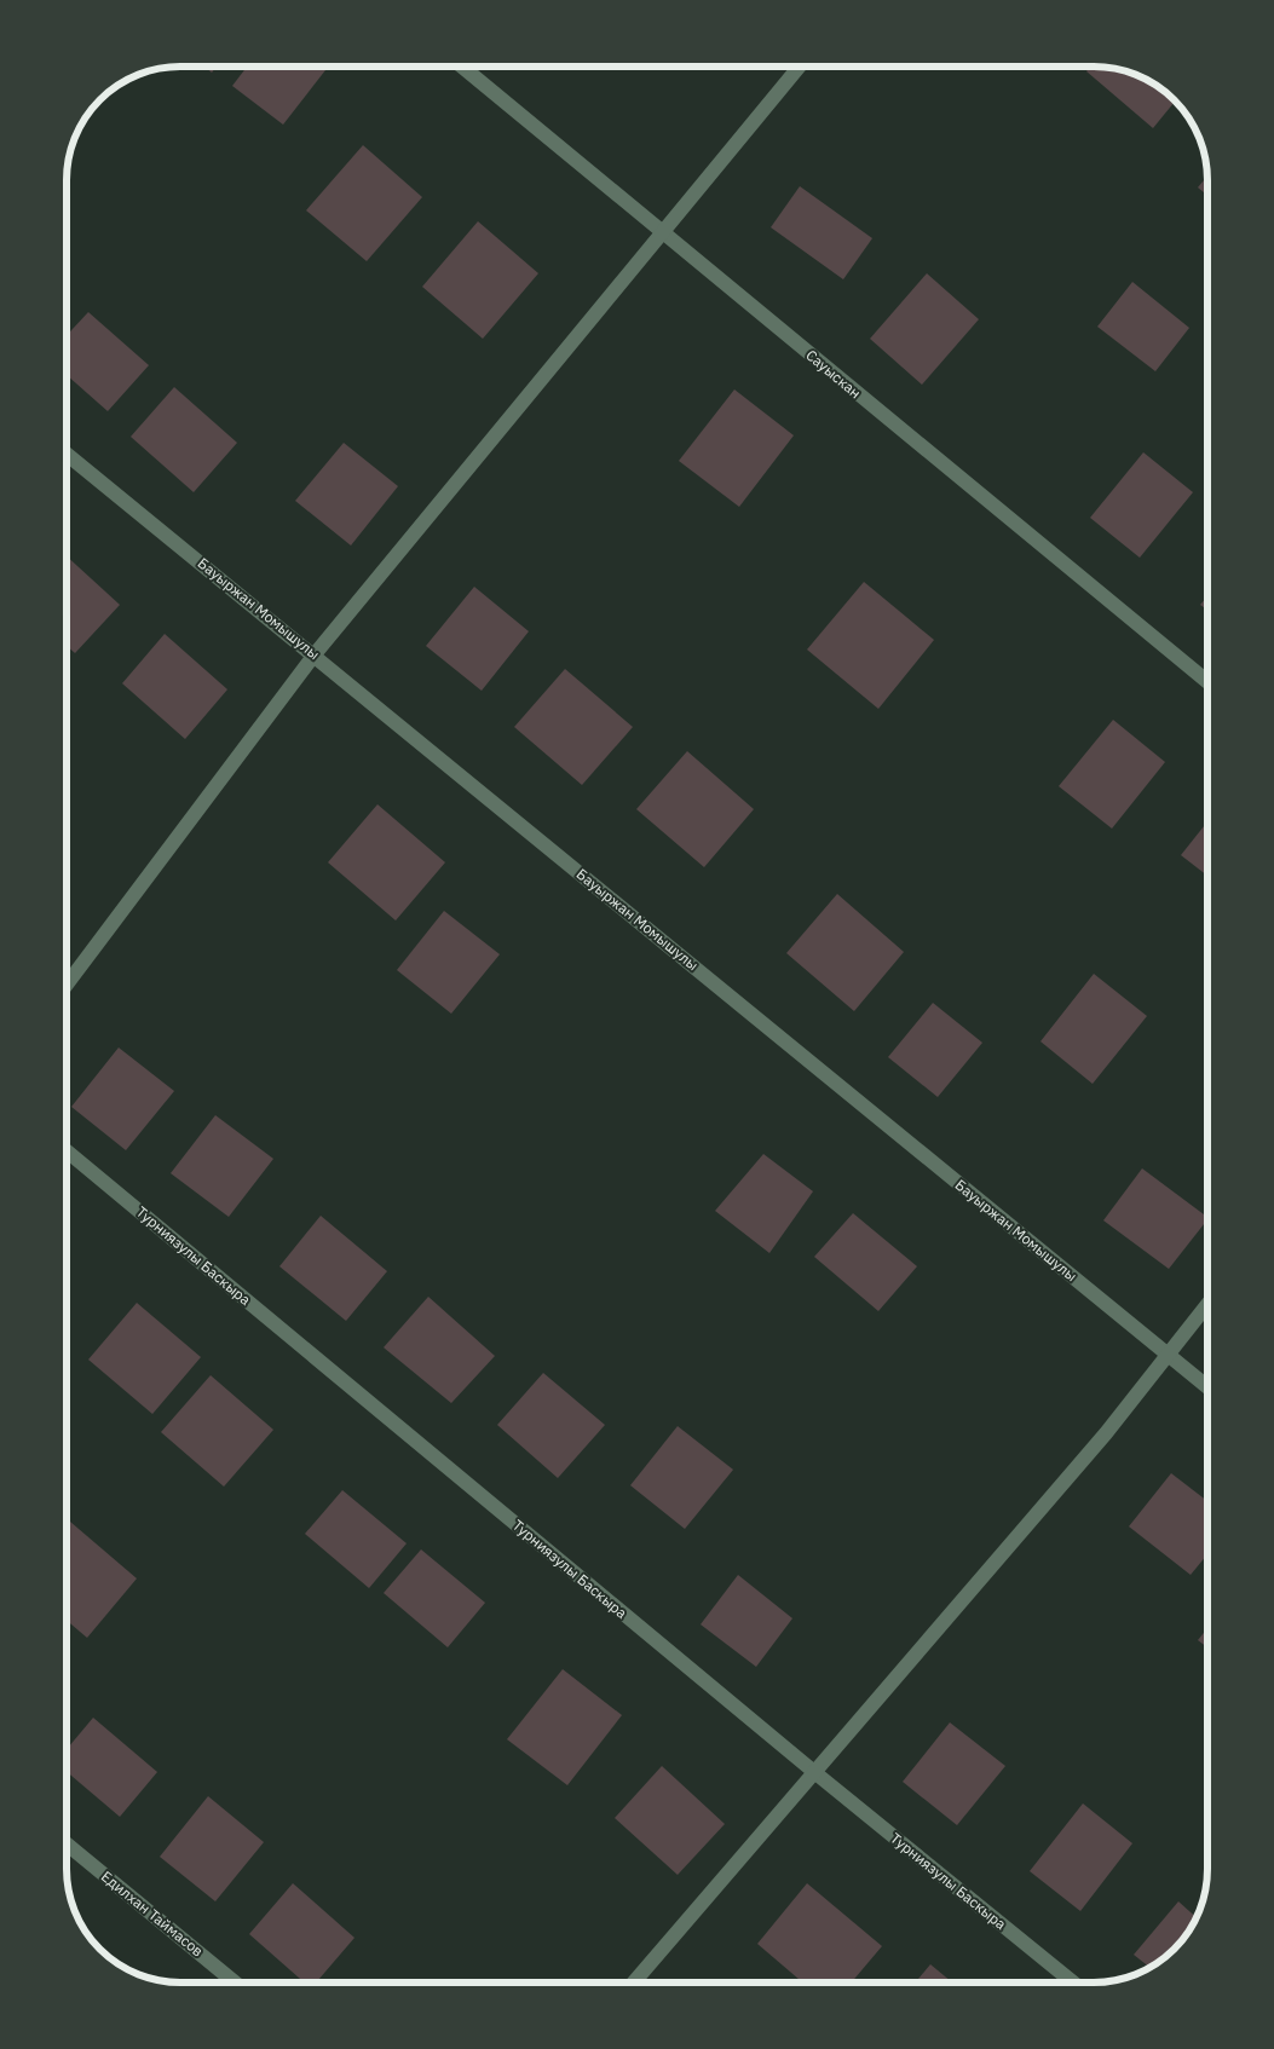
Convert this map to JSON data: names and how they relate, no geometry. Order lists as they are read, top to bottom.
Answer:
{
  "streets": {
    "street": [
      "Сауыскан",
      "Бауыржан Момышулы",
      "Турниязулы Баскыра",
      "Едилхан Таймасов"
    ]
  }
}
